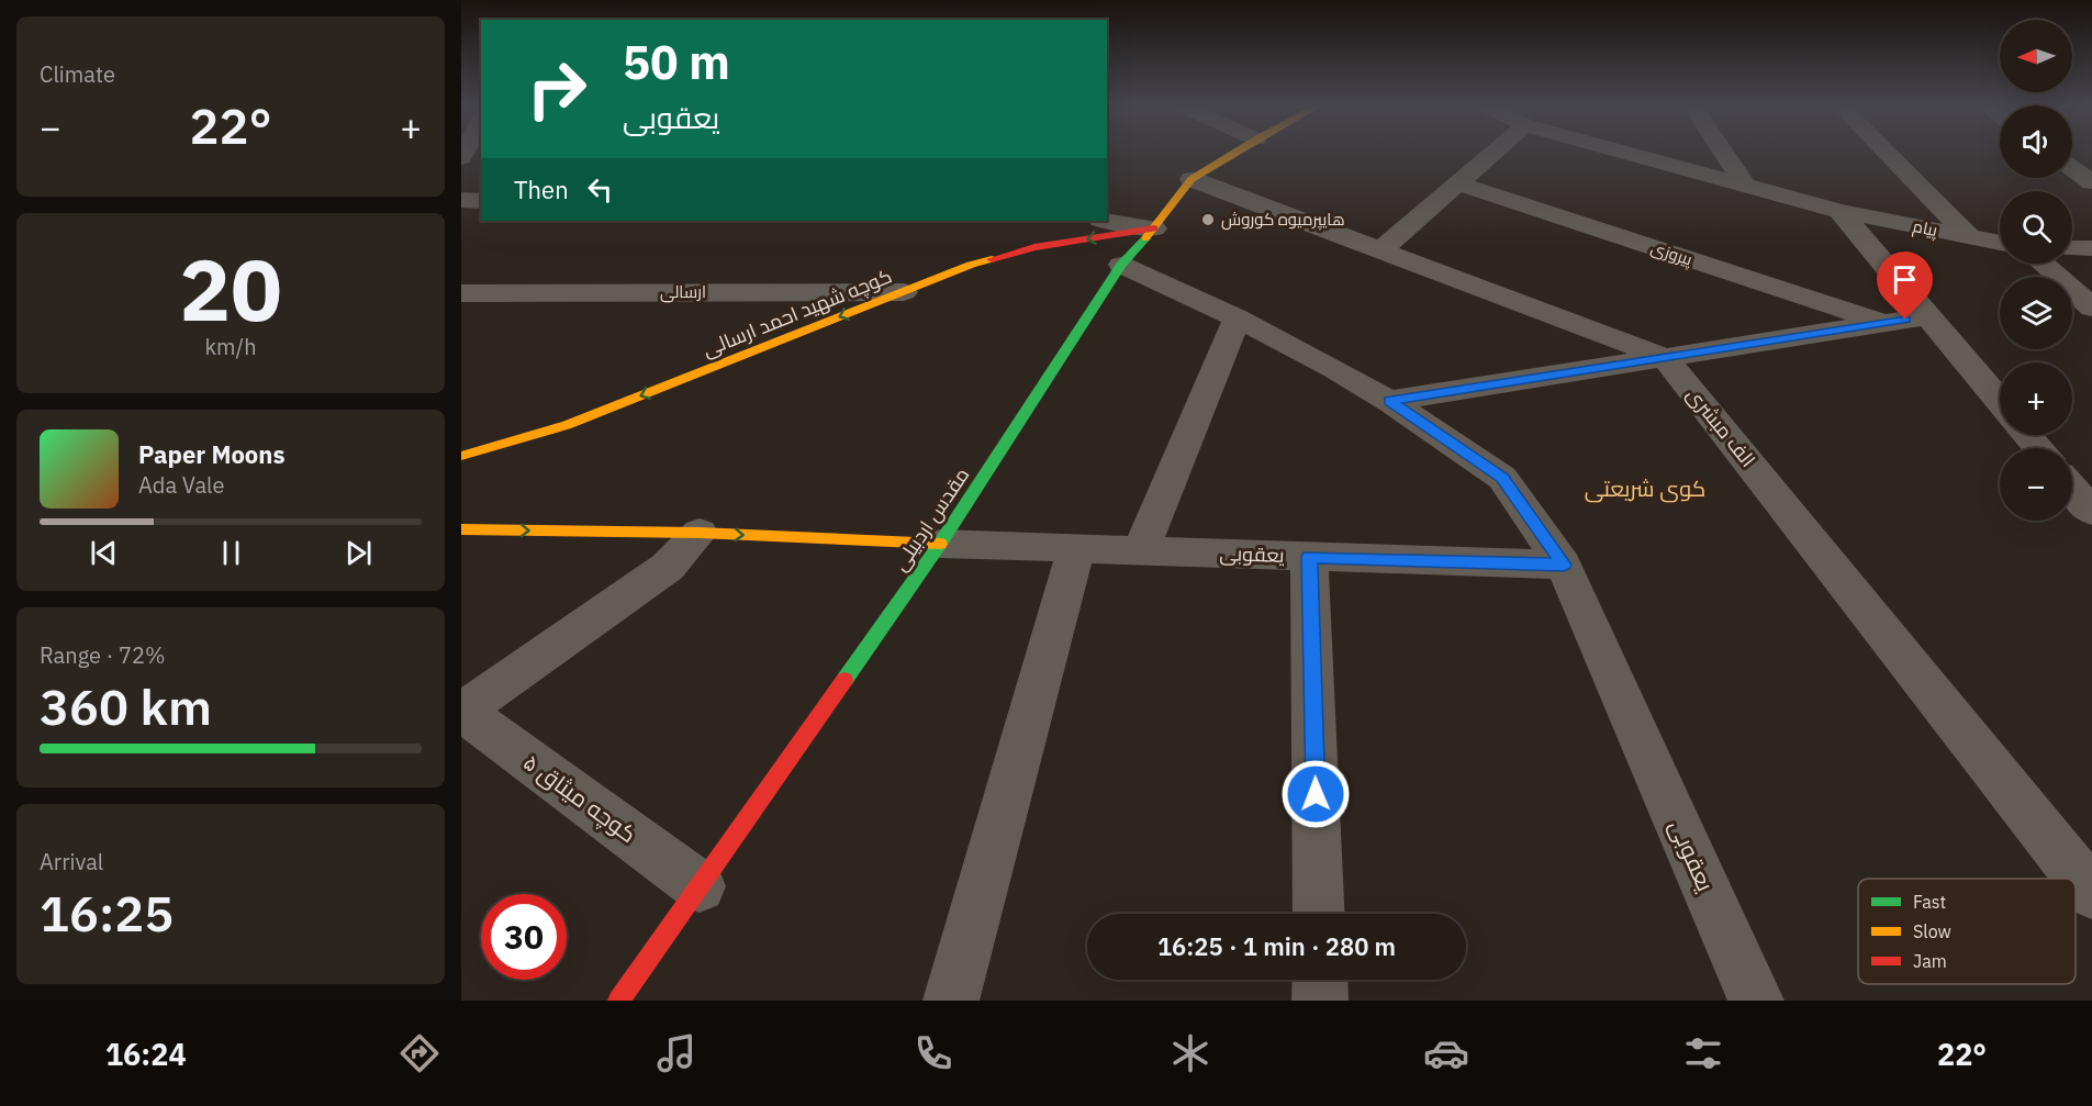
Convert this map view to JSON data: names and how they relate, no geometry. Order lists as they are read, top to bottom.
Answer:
{
  "streets": {
    "main road": ["کوچه شهید احمد ارسالی", "مقدس اردبیلی"],
    "street": [
      "پیام",
      "پیروزی",
      "ارسالی",
      "الف مبشری",
      "یعقوبی",
      "کوچه میثاق ۵"
    ]
  },
  "crossings": [
    ["ارسالی", "کوچه شهید احمد ارسالی"],
    ["کوچه شهید احمد ارسالی", "مقدس اردبیلی"],
    ["مقدس اردبیلی", "یعقوبی"],
    ["مقدس اردبیلی", "کوچه میثاق ۵"]
  ],
  "one_way": ["کوچه شهید احمد ارسالی"],
  "districts": ["کوی شریعتی"],
  "places": ["هایپرمیوه کوروش"],
  "legend": ["Fast", "Slow", "Jam"],
  "north": "left",
  "page": {
    "tile": [
      "Climate",
      ["20", "km/h"],
      ["Range · 72%", "360 km"],
      ["Arrival", "16:25"]
    ],
    "map_buttons": ["+", "−"],
    "turn": ["50 m", "یعقوبی"],
    "heat": ["−", "22°", "+"],
    "then": "Then",
    "song": ["Paper Moons", "Ada Vale"],
    "limit": "30",
    "trip": "16:25 · 1 min · 280 m",
    "tabs": ["16:24", "22°"]
  }
}
